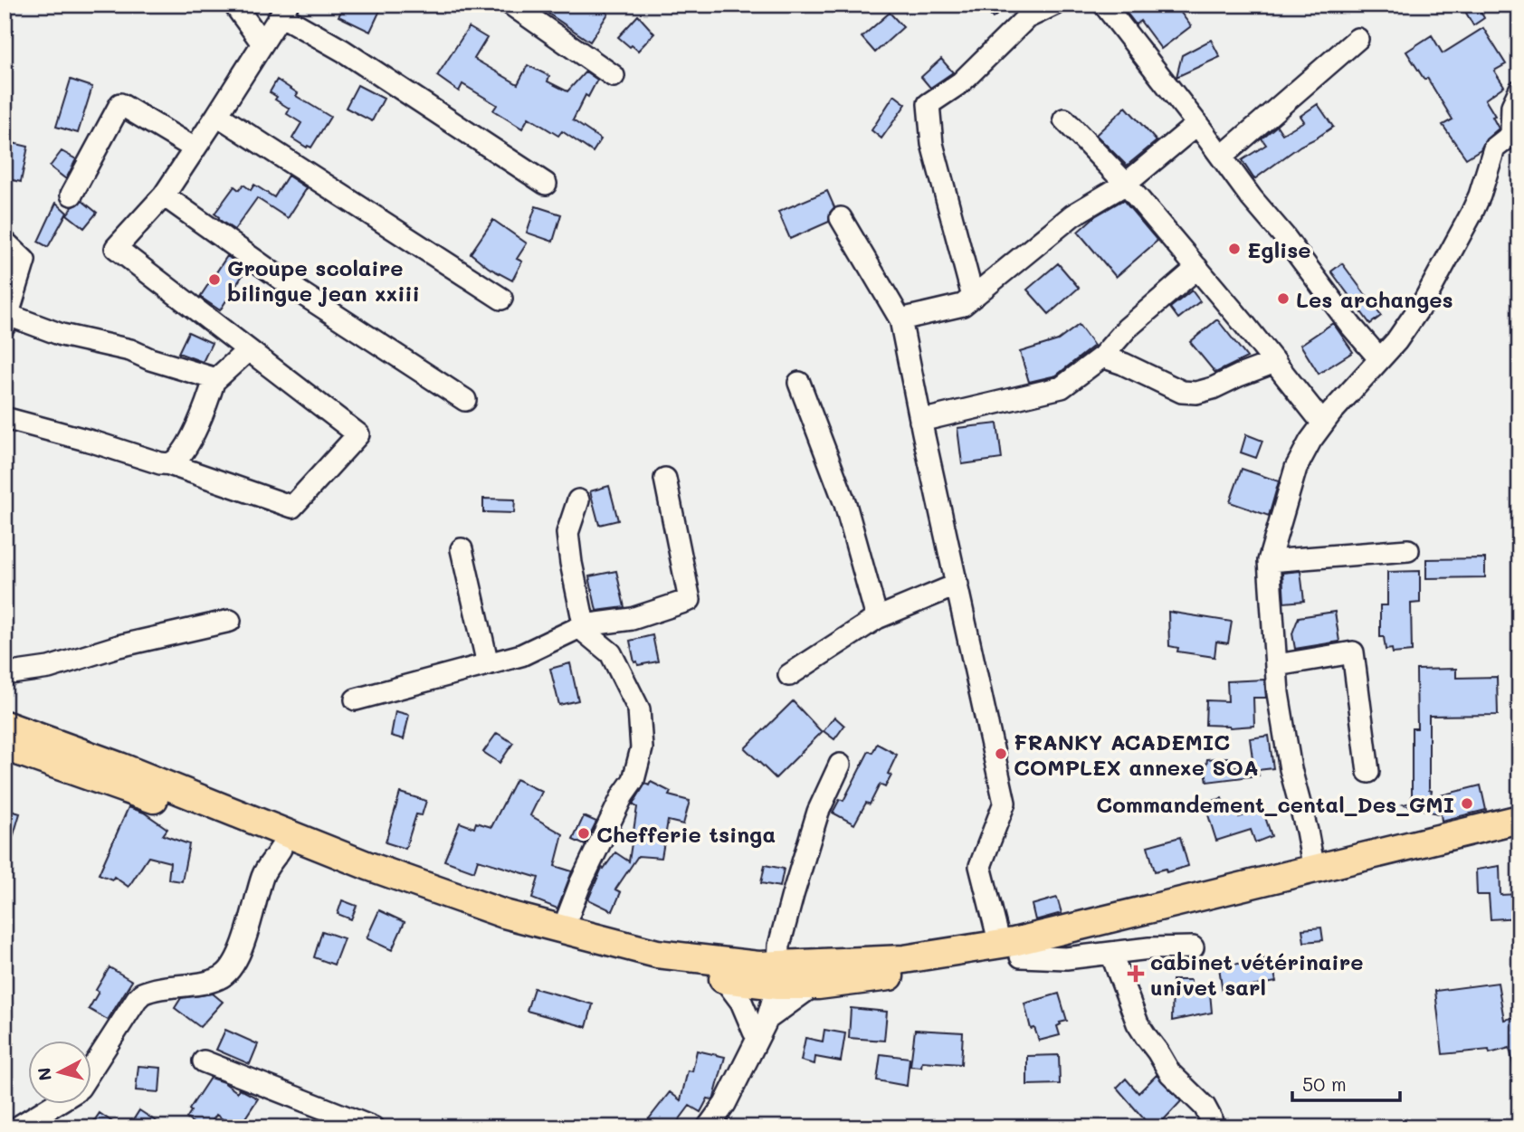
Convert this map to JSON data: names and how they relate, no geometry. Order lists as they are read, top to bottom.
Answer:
{
  "places": {
    "other": [
      "Eglise",
      "Groupe scolaire bilingue jean xxiii",
      "Les archanges",
      "FRANKY ACADEMIC COMPLEX annexe SOA",
      "Commandement_cental_Des_GMI",
      "Chefferie tsinga"
    ],
    "health": ["cabinet vétérinaire univet sarl"]
  },
  "scale_bar": "50 m",
  "north": "left"
}
